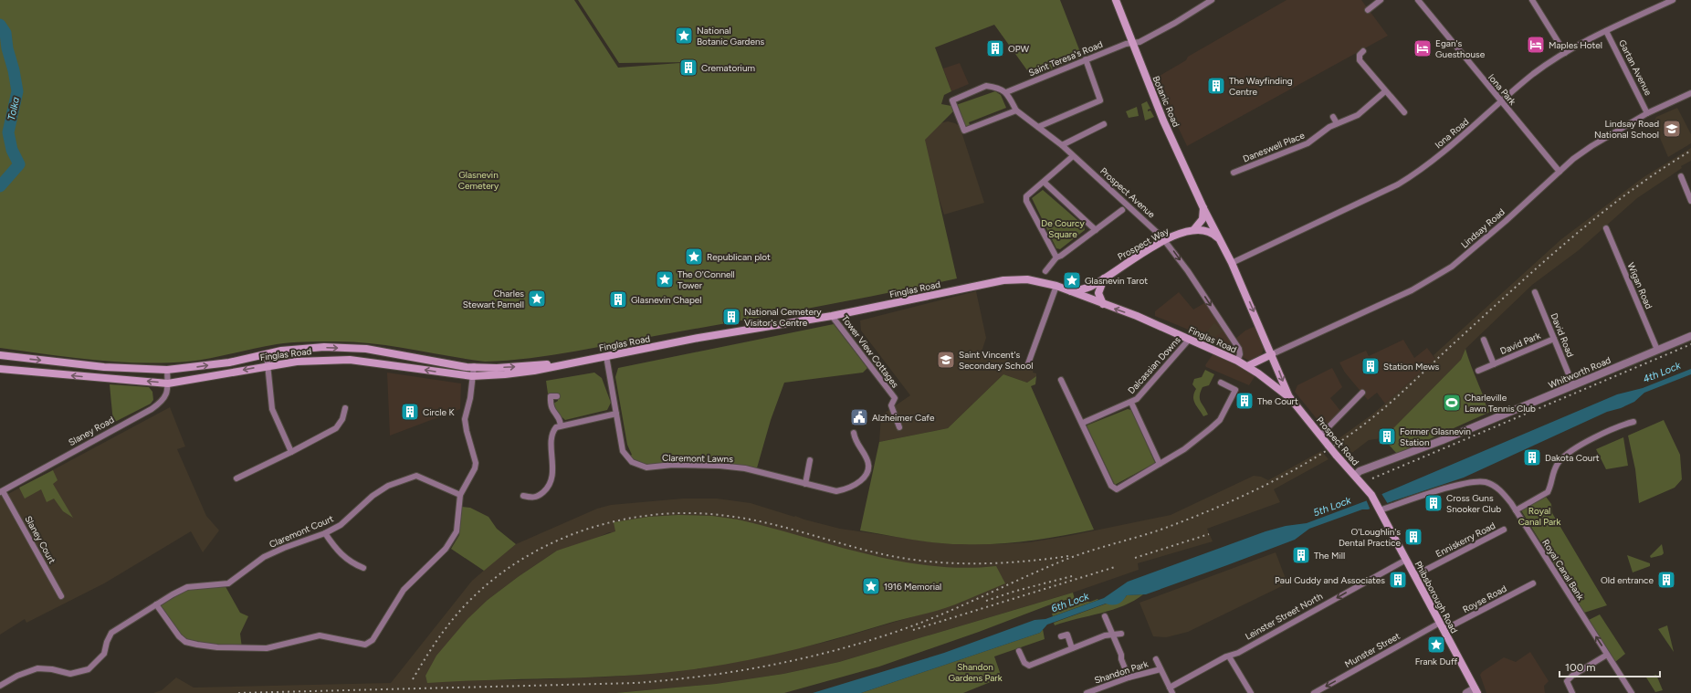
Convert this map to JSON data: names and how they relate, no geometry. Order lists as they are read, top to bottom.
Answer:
{
  "streets": {
    "main road": [
      "Botanic Road",
      "Prospect Way",
      "Finglas Road",
      "Prospect Road",
      "Phibsborough Road"
    ],
    "street": [
      "Saint Teresa's Road",
      "Gartan Avenue",
      "Iona Park",
      "Iona Road",
      "Daneswell Place",
      "Prospect Avenue",
      "Lindsay Road",
      "Wigan Road",
      "David Road",
      "David Park",
      "Tower View Cottages",
      "Dalcassian Downs",
      "Whitworth Road",
      "Slaney Road",
      "Claremont Lawns",
      "Claremont Court",
      "Slaney Court",
      "Enniskerry Road",
      "Royal Canal Bank",
      "Royse Road",
      "Leinster Street North",
      "Munster Street",
      "Shandon Park"
    ]
  },
  "crossings": [
    ["Saint Teresa's Road", "Botanic Road"],
    ["Gartan Avenue", "Iona Road"],
    ["Gartan Avenue", "Lindsay Road"],
    ["Iona Park", "Iona Road"],
    ["Iona Park", "Lindsay Road"],
    ["Botanic Road", "Iona Road"],
    ["Botanic Road", "Lindsay Road"],
    ["Botanic Road", "Prospect Road"],
    ["Prospect Avenue", "Prospect Way"],
    ["Prospect Avenue", "Finglas Road"],
    ["Lindsay Road", "Prospect Road"],
    ["Prospect Way", "Finglas Road"],
    ["Wigan Road", "Whitworth Road"],
    ["Finglas Road", "Tower View Cottages"],
    ["Finglas Road", "Dalcassian Downs"],
    ["Finglas Road", "Slaney Road"],
    ["Finglas Road", "Prospect Road"],
    ["Finglas Road", "Claremont Lawns"],
    ["David Road", "David Park"],
    ["David Road", "Whitworth Road"],
    ["Whitworth Road", "Prospect Road"],
    ["Slaney Road", "Slaney Court"],
    ["Prospect Road", "Royal Canal Bank"],
    ["Prospect Road", "Phibsborough Road"],
    ["Enniskerry Road", "Phibsborough Road"],
    ["Royal Canal Bank", "Phibsborough Road"],
    ["Phibsborough Road", "Royse Road"],
    ["Phibsborough Road", "Leinster Street North"],
    ["Phibsborough Road", "Munster Street"]
  ],
  "one_way": [
    "Prospect Avenue",
    "Royal Canal Bank",
    "Leinster Street North",
    "Munster Street"
  ],
  "water": [
    "Tolka",
    "4th Lock",
    "5th Lock",
    "6th Lock"
  ],
  "parks": [
    "Glasnevin Cemetery",
    "De Courcy Square",
    "Royal Canal Park",
    "Shandon Gardens Park"
  ],
  "places": {
    "place": [
      "National Botanic Gardens",
      "Republican plot",
      "The O'Connell Tower",
      "Glasnevin Tarot",
      "Charles Stewart Parnell",
      "1916 Memorial",
      "Frank Duff"
    ],
    "hotel": ["Maples Hotel", "Egan's Guesthouse"],
    "building": [
      "OPW",
      "Crematorium",
      "The Wayfinding Centre",
      "Glasnevin Chapel",
      "National Cemetery Visitor's Centre",
      "Station Mews",
      "The Court",
      "Circle K",
      "Former Glasnevin Station",
      "Dakota Court",
      "Cross Guns Snooker Club",
      "O'Loughlin's Dental Practice",
      "The Mill",
      "Paul Cuddy and Associates",
      "Old entrance"
    ],
    "school or university": ["Lindsay Road National School", "Saint Vincent's Secondary School"],
    "sports": ["Charleville Lawn Tennis Club"],
    "public building": ["Alzheimer Cafe"]
  },
  "scale_bar": "100 m"
}
